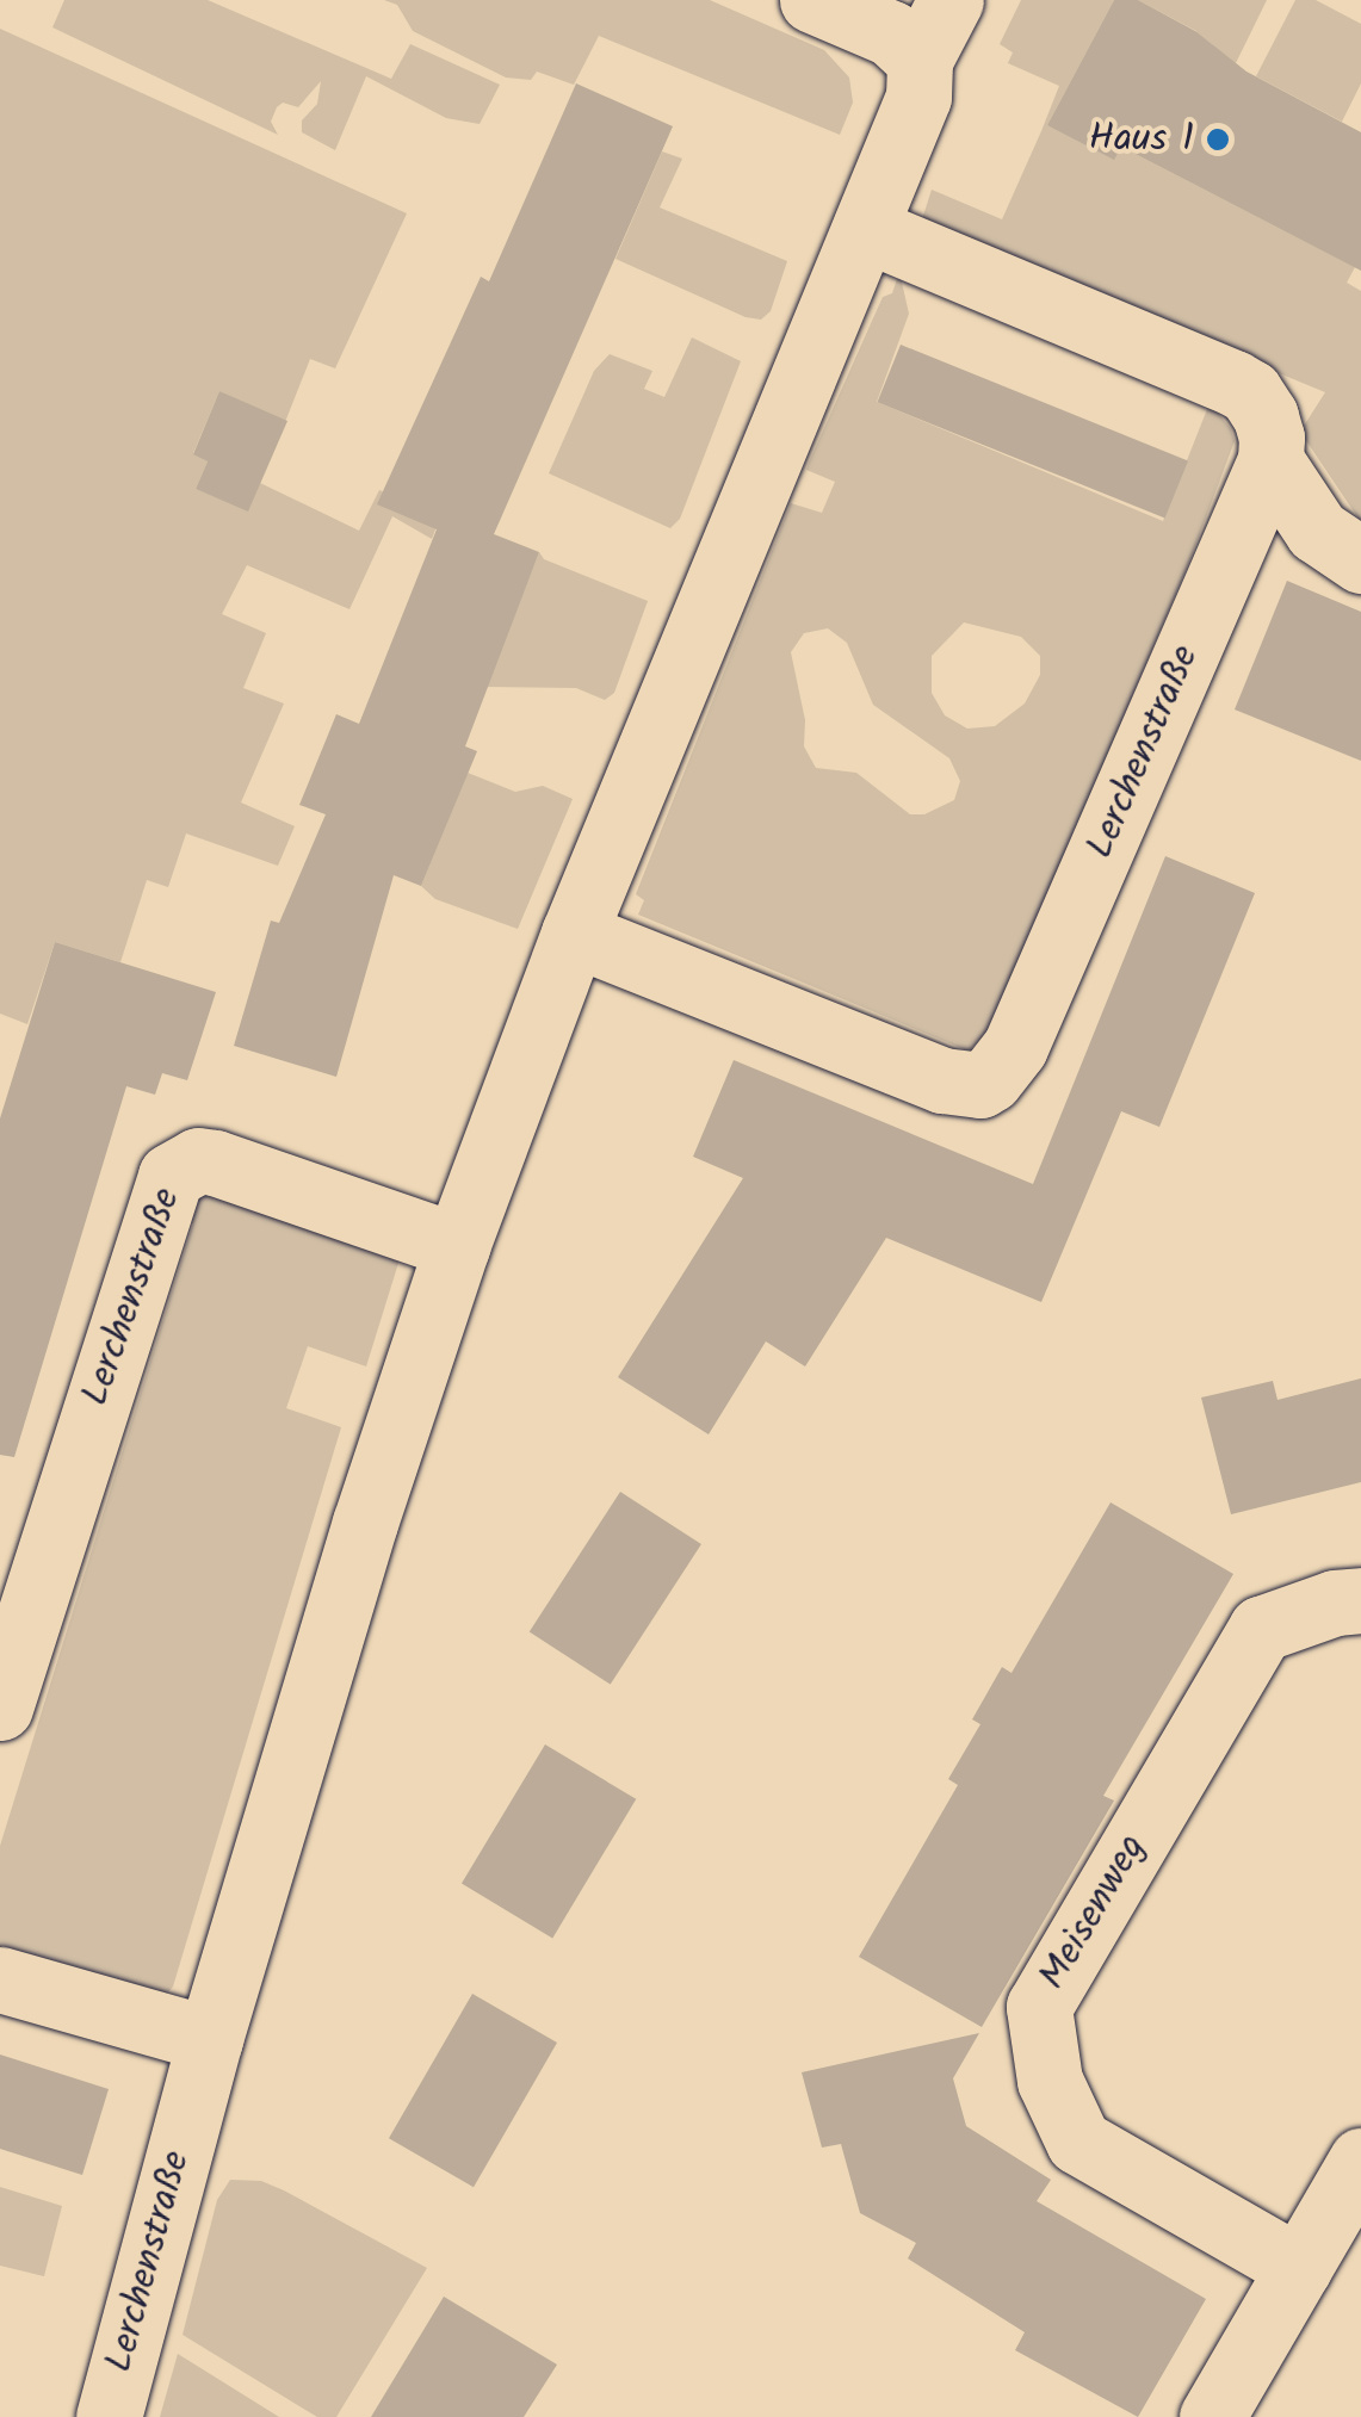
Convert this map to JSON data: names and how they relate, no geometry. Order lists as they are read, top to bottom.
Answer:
{
  "streets": {
    "street": ["Lerchenstraße", "Meisenweg"]
  },
  "places": ["Haus 1"]
}
